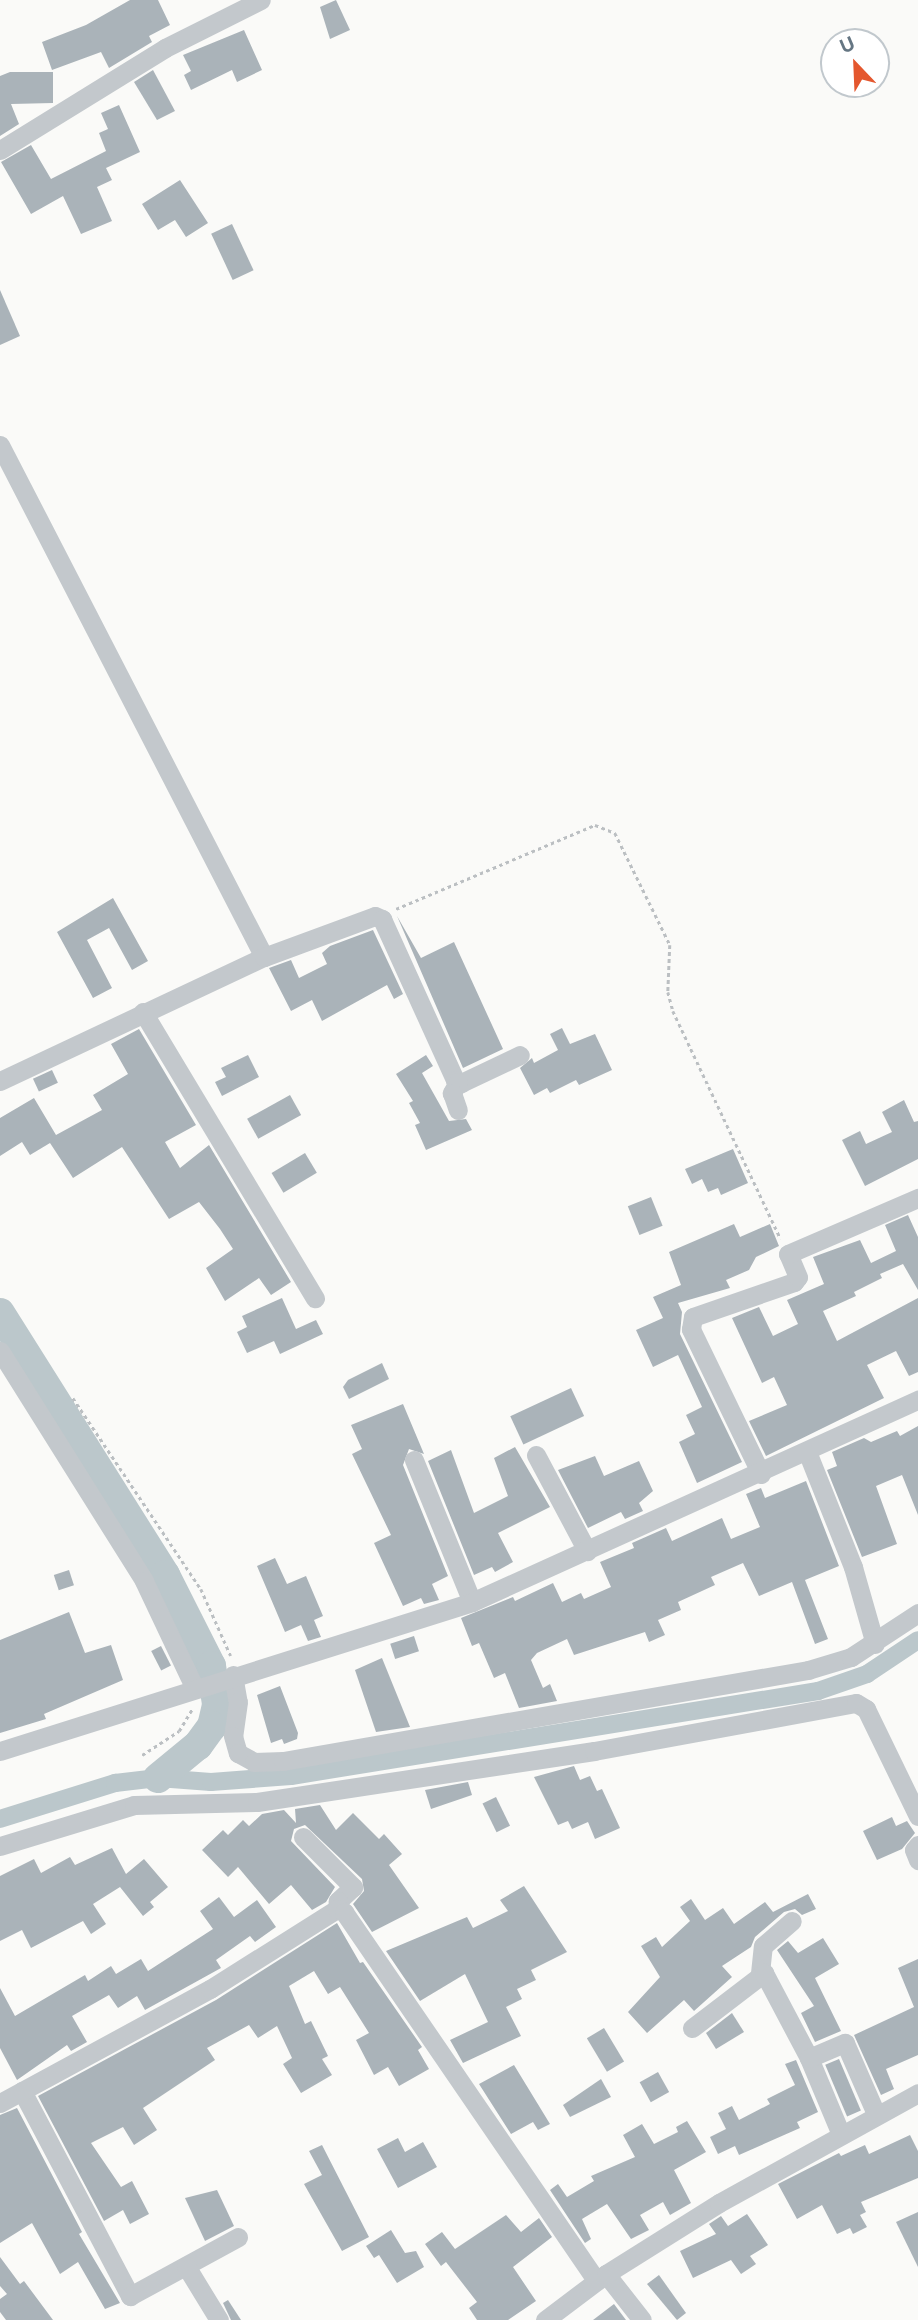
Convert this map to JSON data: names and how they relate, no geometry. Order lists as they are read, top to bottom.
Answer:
{
  "north": "top left"
}
